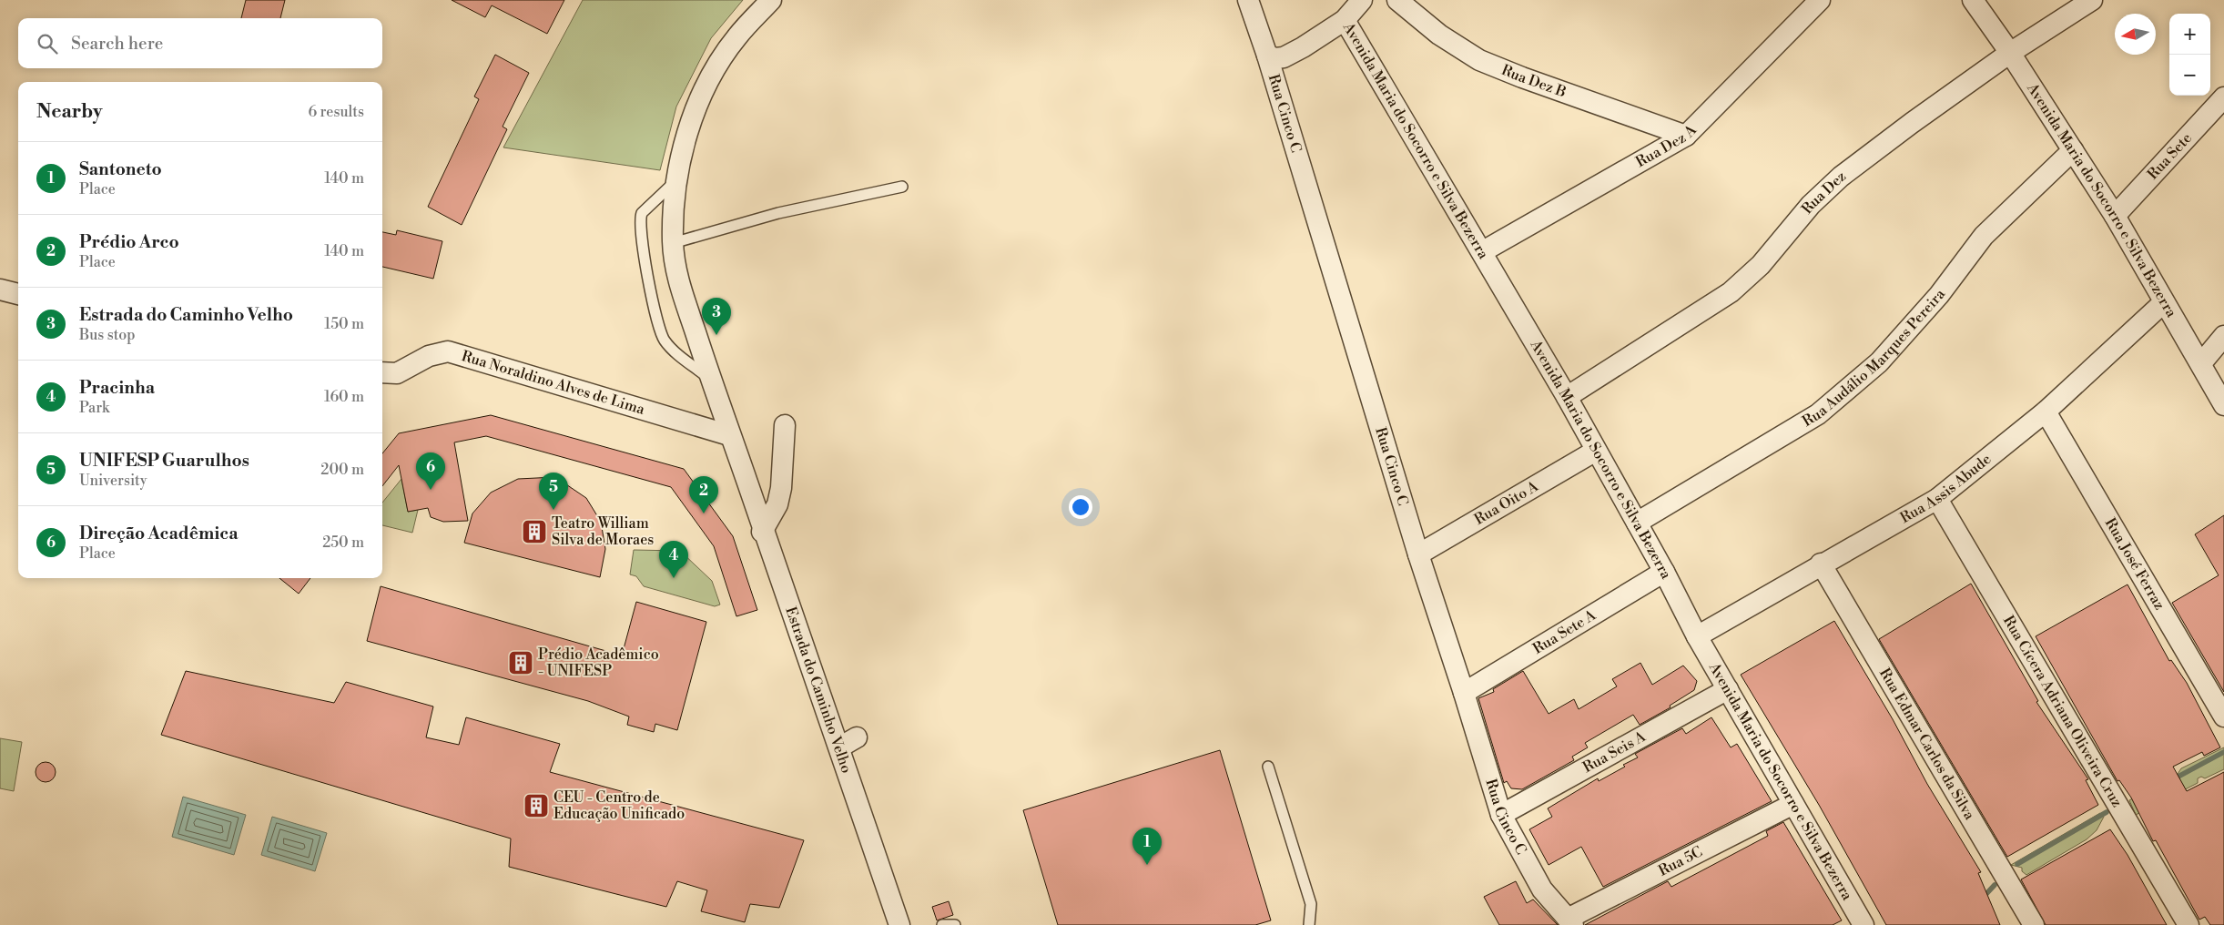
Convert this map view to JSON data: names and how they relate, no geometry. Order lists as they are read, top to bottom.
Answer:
{
  "streets": {
    "street": [
      "Rua Dez B",
      "Rua Cinco C",
      "Avenida Maria do Socorro e Silva Bezerra",
      "Rua Dez A",
      "Rua Sete",
      "Rua Dez",
      "Rua Audálio Marques Pereira",
      "Rua Noraldino Alves de Lima",
      "Rua Assis Abude",
      "Rua Oito A",
      "Rua José Ferraz",
      "Rua Sete A",
      "Estrada do Caminho Velho",
      "Rua Cícera Adriana Oliveira Cruz",
      "Rua Edmar Carlos da Silva",
      "Rua Seis A",
      "Rua 5C"
    ]
  },
  "crossings": [
    ["Rua Dez B", "Rua Dez A"],
    ["Rua Cinco C", "Rua Oito A"],
    ["Rua Cinco C", "Rua Sete A"],
    ["Rua Cinco C", "Rua Seis A"],
    ["Rua Cinco C", "Rua 5C"],
    ["Avenida Maria do Socorro e Silva Bezerra", "Rua Dez A"],
    ["Avenida Maria do Socorro e Silva Bezerra", "Rua Sete"],
    ["Avenida Maria do Socorro e Silva Bezerra", "Rua Dez"],
    ["Avenida Maria do Socorro e Silva Bezerra", "Rua Audálio Marques Pereira"],
    ["Avenida Maria do Socorro e Silva Bezerra", "Rua Assis Abude"],
    ["Avenida Maria do Socorro e Silva Bezerra", "Rua Oito A"],
    ["Avenida Maria do Socorro e Silva Bezerra", "Rua Sete A"],
    ["Avenida Maria do Socorro e Silva Bezerra", "Rua Seis A"],
    ["Avenida Maria do Socorro e Silva Bezerra", "Rua 5C"],
    ["Rua Noraldino Alves de Lima", "Estrada do Caminho Velho"],
    ["Rua Assis Abude", "Rua José Ferraz"],
    ["Rua Assis Abude", "Rua Cícera Adriana Oliveira Cruz"],
    ["Rua Assis Abude", "Rua Edmar Carlos da Silva"]
  ],
  "places": {
    "building": ["Teatro William Silva de Moraes", "Prédio Acadêmico - UNIFESP", "CEU - Centro de Educação Unificado"]
  },
  "north": "left",
  "page": {
    "map_buttons": ["+", "−"],
    "search": "Search here",
    "heading": ["Nearby", "6 results"],
    "list": [
      {
        "mark": "1",
        "name": "Santoneto",
        "note": "Place",
        "value": "140 m"
      },
      {
        "mark": "2",
        "name": "Prédio Arco",
        "note": "Place",
        "value": "140 m"
      },
      {
        "mark": "3",
        "name": "Estrada do Caminho Velho",
        "note": "Bus stop",
        "value": "150 m"
      },
      {
        "mark": "4",
        "name": "Pracinha",
        "note": "Park",
        "value": "160 m"
      },
      {
        "mark": "5",
        "name": "UNIFESP Guarulhos",
        "note": "University",
        "value": "200 m"
      },
      {
        "mark": "6",
        "name": "Direção Acadêmica",
        "note": "Place",
        "value": "250 m"
      }
    ],
    "pins": [
      "3",
      "6",
      "5",
      "2",
      "4",
      "1"
    ]
  }
}
